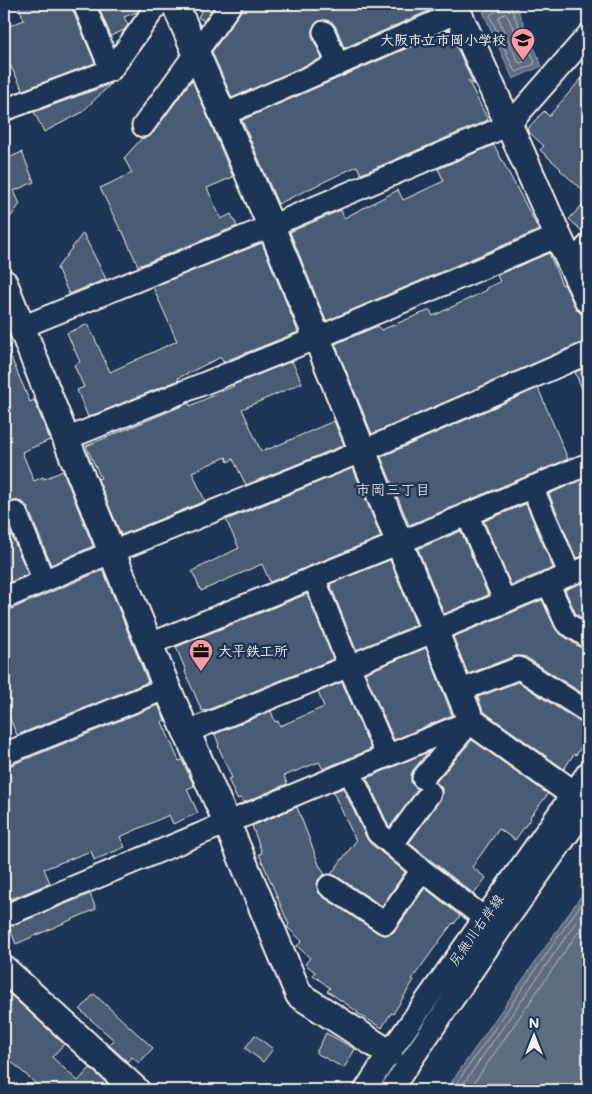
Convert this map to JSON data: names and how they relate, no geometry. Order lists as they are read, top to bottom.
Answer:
{
  "streets": {
    "street": ["尻無川右岸線"]
  },
  "districts": ["市岡三丁目"],
  "places": {
    "school or university": ["大阪市立市岡小学校"],
    "office": ["大平鉄工所"]
  },
  "north": "top"
}
